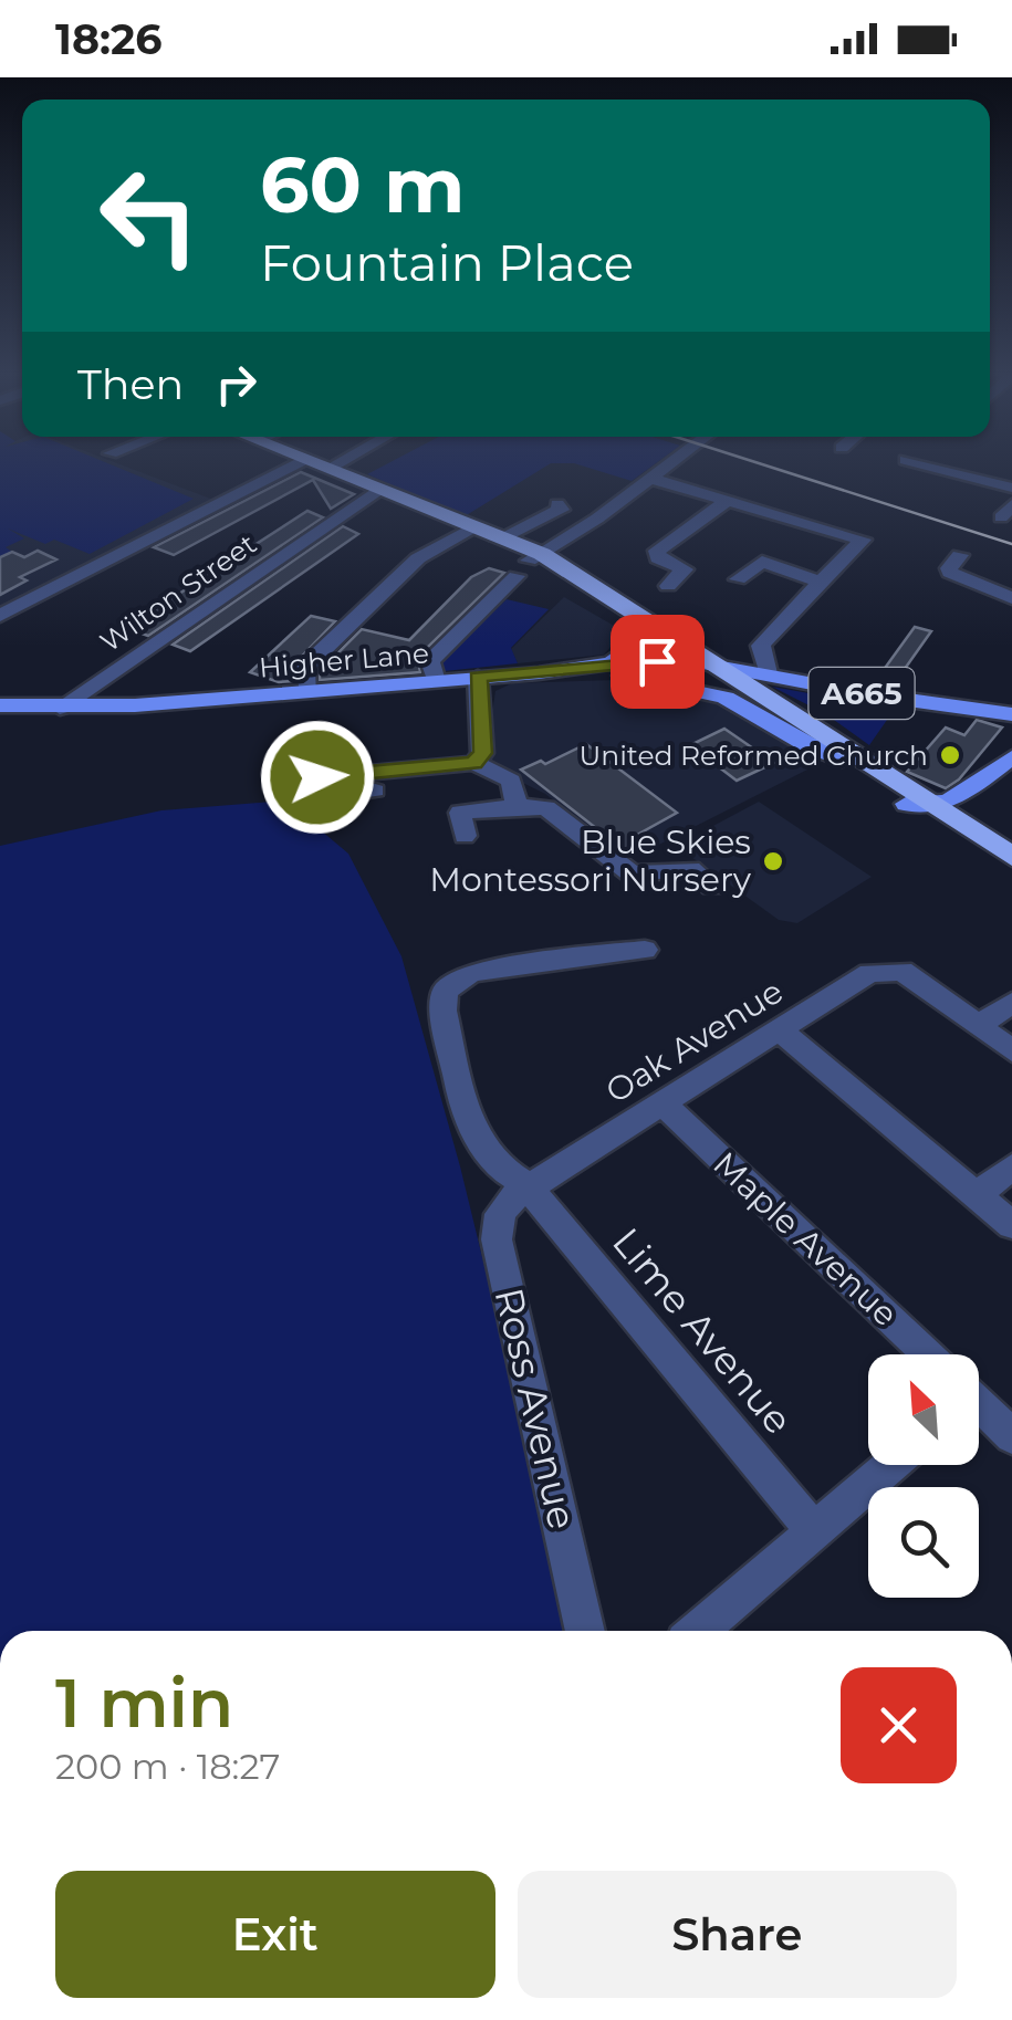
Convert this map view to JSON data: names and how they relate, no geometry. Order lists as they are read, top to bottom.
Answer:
{
  "streets": {
    "main road": ["Higher Lane", "A665"],
    "street": [
      "Wilton Street",
      "Oak Avenue",
      "Maple Avenue",
      "Lime Avenue",
      "Ross Avenue"
    ]
  },
  "crossings": [
    ["Wilton Street", "Higher Lane"],
    ["Higher Lane", "A665"],
    ["Oak Avenue", "Maple Avenue"],
    ["Oak Avenue", "Lime Avenue"],
    ["Oak Avenue", "Ross Avenue"],
    ["Lime Avenue", "Ross Avenue"]
  ],
  "places": ["United Reformed Church", "Blue Skies Montessori Nursery"],
  "north": "top left",
  "page": {
    "status": "18:26",
    "turn": ["60 m", "Fountain Place"],
    "then": "Then",
    "heading": ["1 min", "200 m · 18:27"],
    "buttons": ["Exit", "Share"]
  }
}
